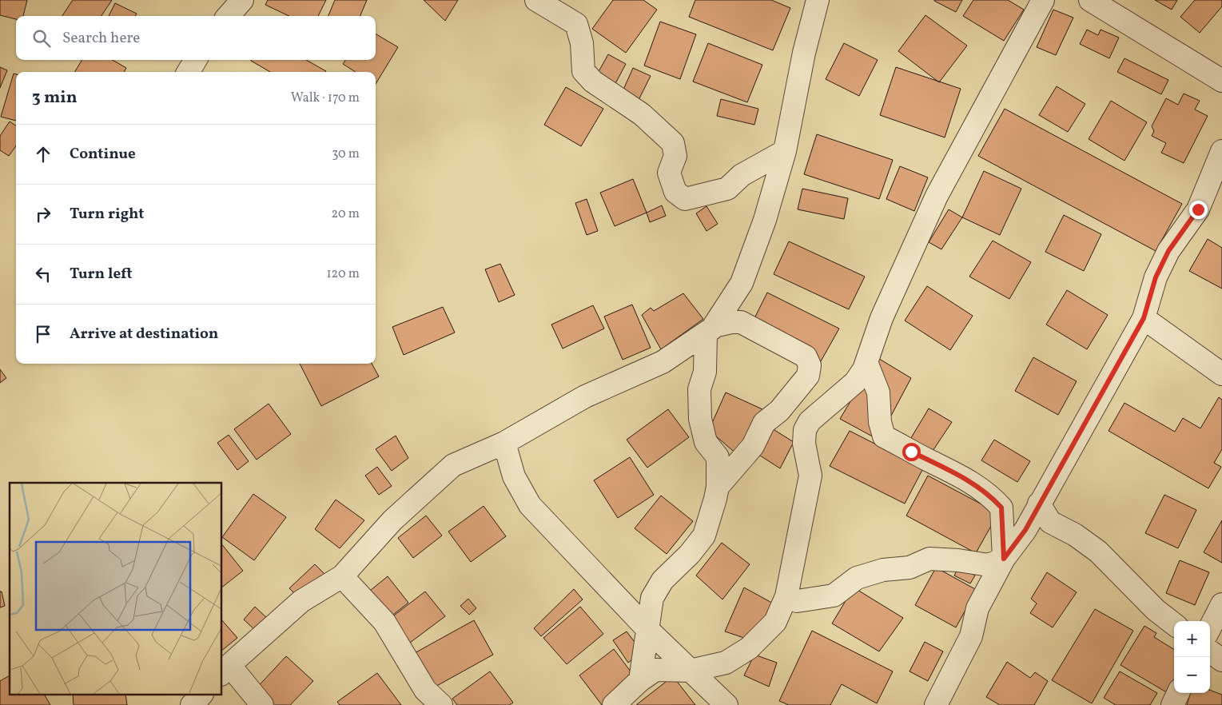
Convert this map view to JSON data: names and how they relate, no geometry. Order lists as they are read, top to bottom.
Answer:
{
  "page": {
    "search": "Search here",
    "heading": ["3 min", "Walk · 170 m"],
    "list": [
      ["Continue", "30 m"],
      ["Turn right", "20 m"],
      ["Turn left", "120 m"],
      "Arrive at destination"
    ],
    "map_buttons": ["+", "−"]
  }
}
